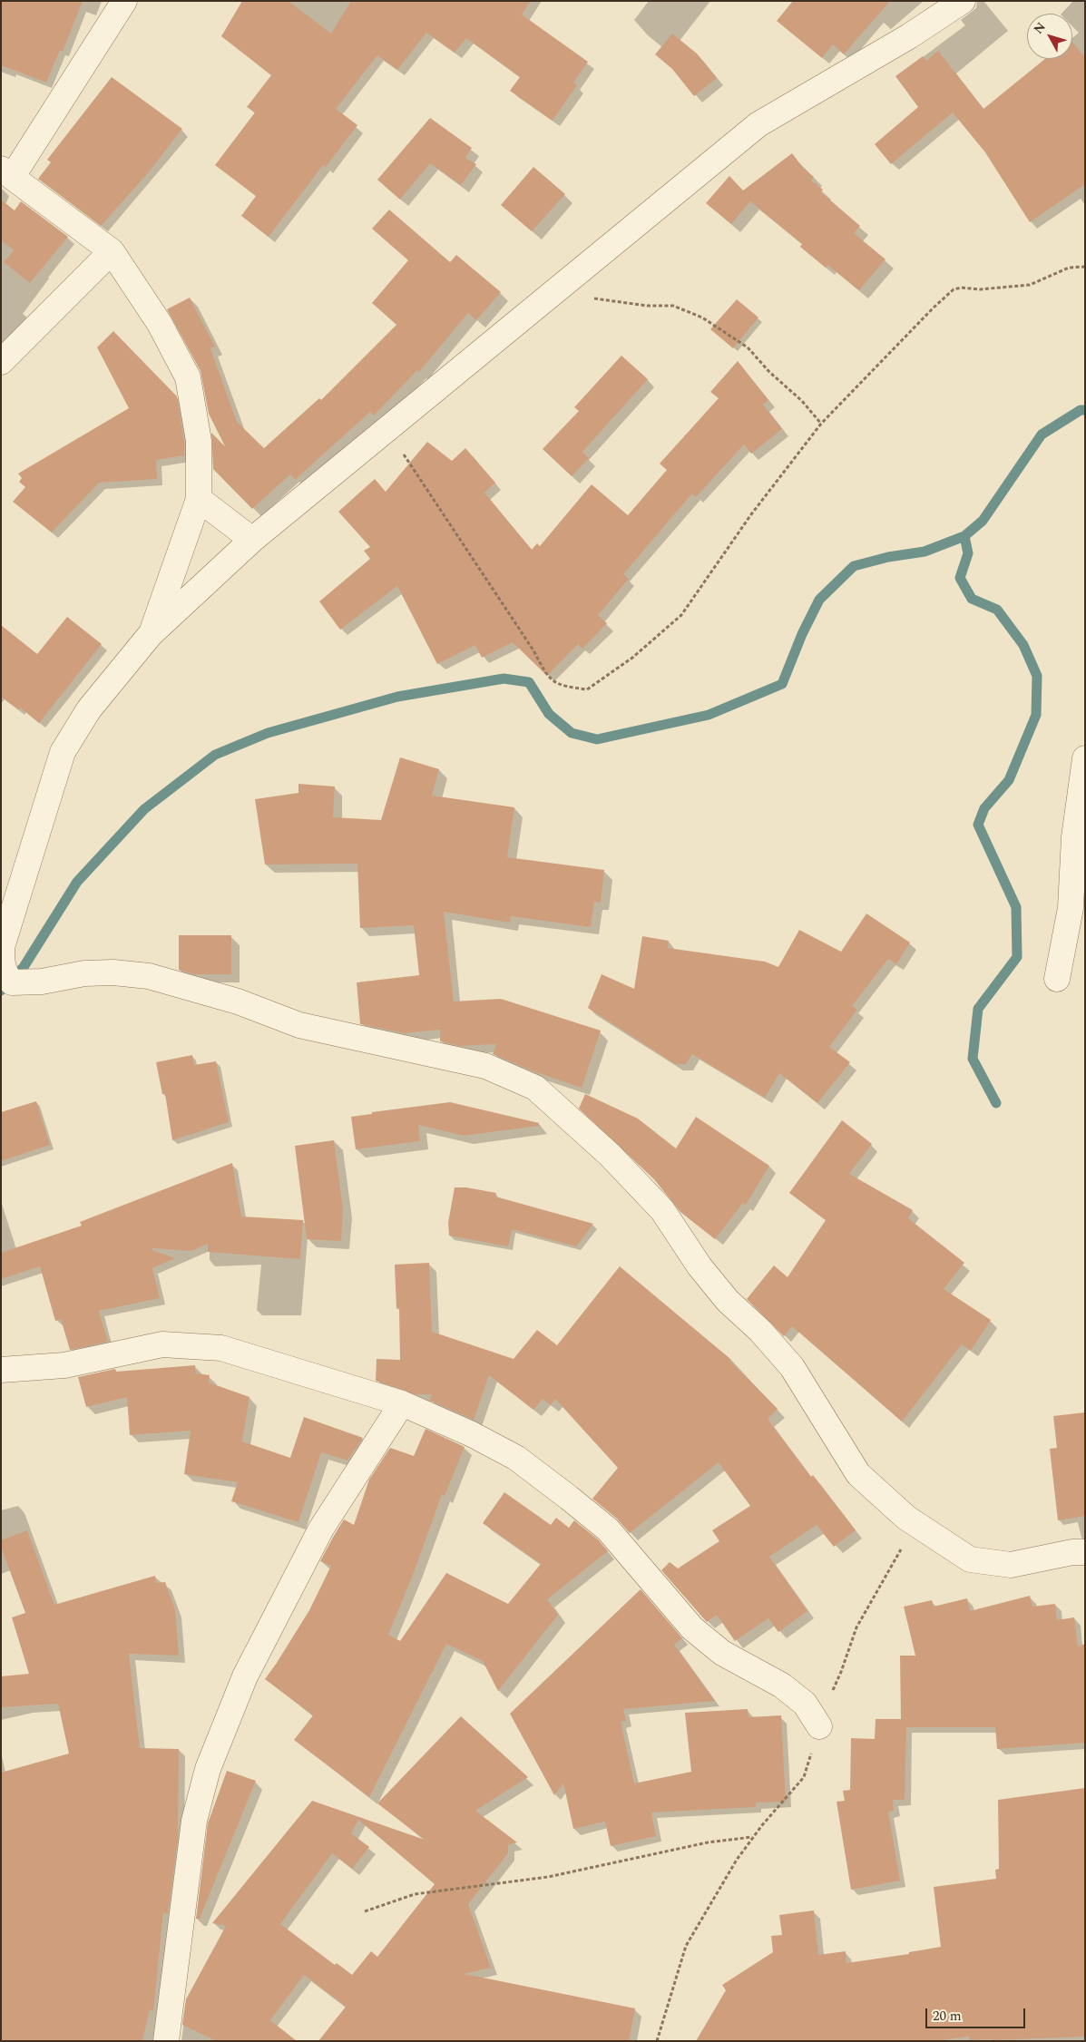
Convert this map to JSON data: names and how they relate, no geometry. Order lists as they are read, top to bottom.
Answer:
{
  "scale_bar": "20 m",
  "north": "top left"
}
